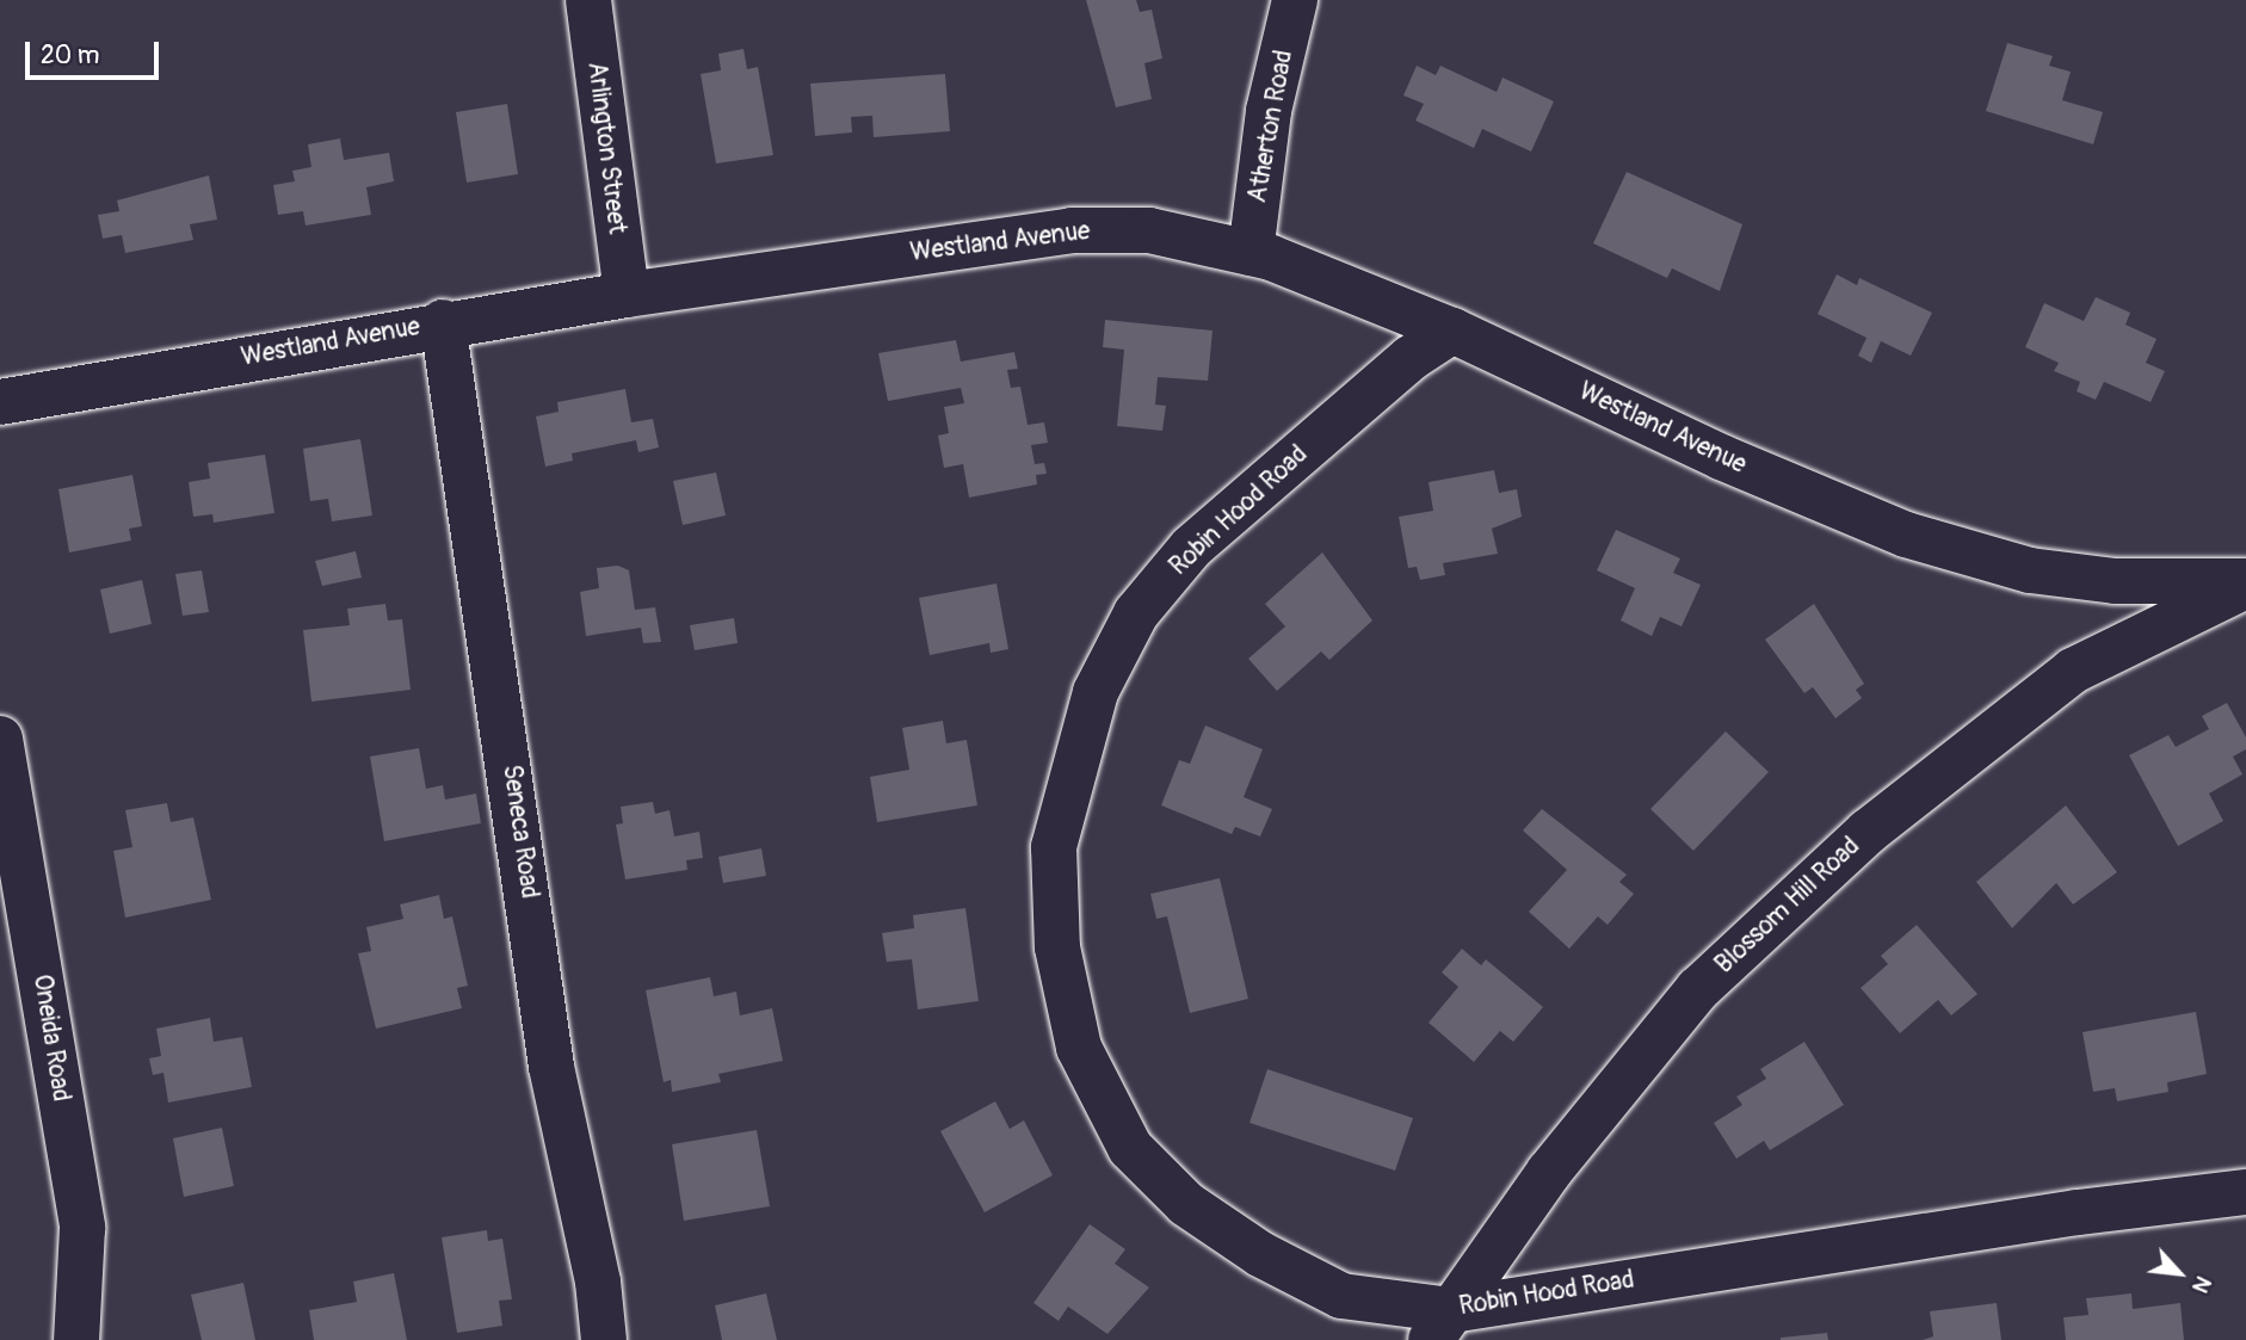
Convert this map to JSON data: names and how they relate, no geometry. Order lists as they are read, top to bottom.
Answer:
{
  "streets": {
    "street": [
      "Atherton Road",
      "Arlington Street",
      "Westland Avenue",
      "Robin Hood Road",
      "Seneca Road",
      "Blossom Hill Road",
      "Oneida Road"
    ]
  },
  "crossings": [
    ["Atherton Road", "Westland Avenue"],
    ["Arlington Street", "Westland Avenue"],
    ["Westland Avenue", "Robin Hood Road"],
    ["Westland Avenue", "Seneca Road"],
    ["Westland Avenue", "Blossom Hill Road"],
    ["Robin Hood Road", "Blossom Hill Road"]
  ],
  "scale_bar": "20 m",
  "north": "bottom right"
}
